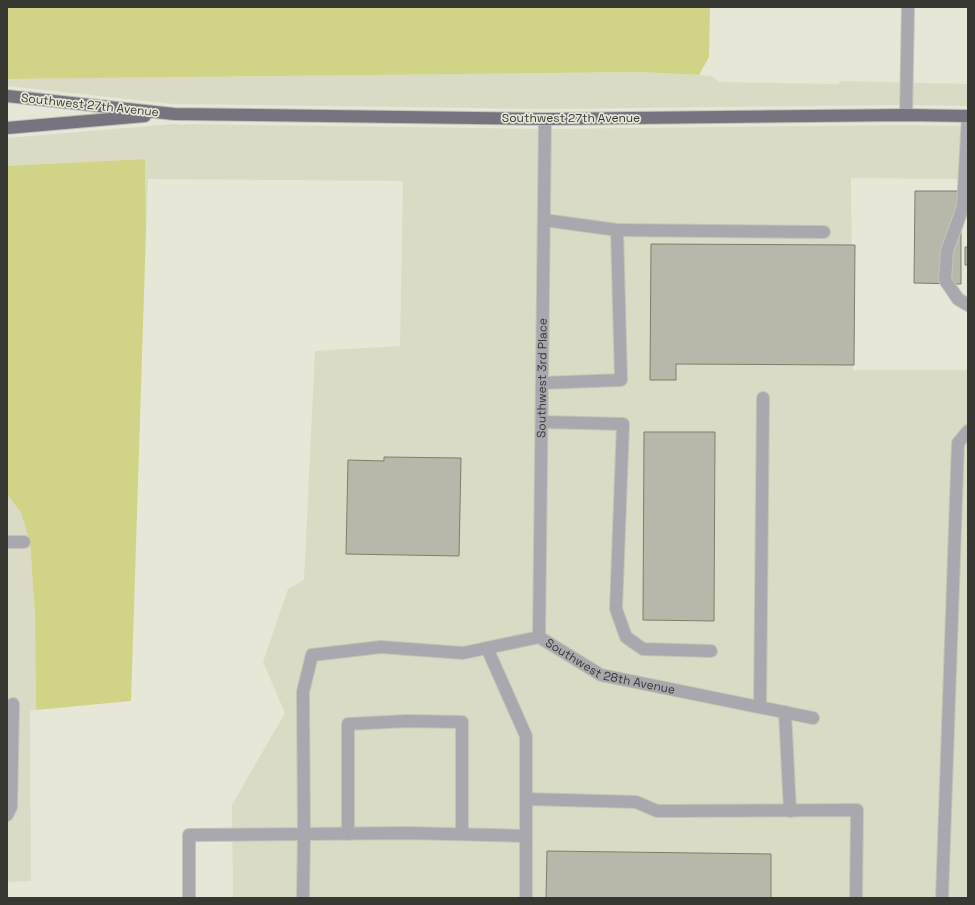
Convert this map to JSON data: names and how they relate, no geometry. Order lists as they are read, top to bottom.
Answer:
{
  "streets": {
    "main road": ["Southwest 27th Avenue"],
    "street": ["Southwest 3rd Place", "Southwest 28th Avenue"]
  },
  "crossings": [
    ["Southwest 27th Avenue", "Southwest 3rd Place"],
    ["Southwest 3rd Place", "Southwest 28th Avenue"]
  ]
}
